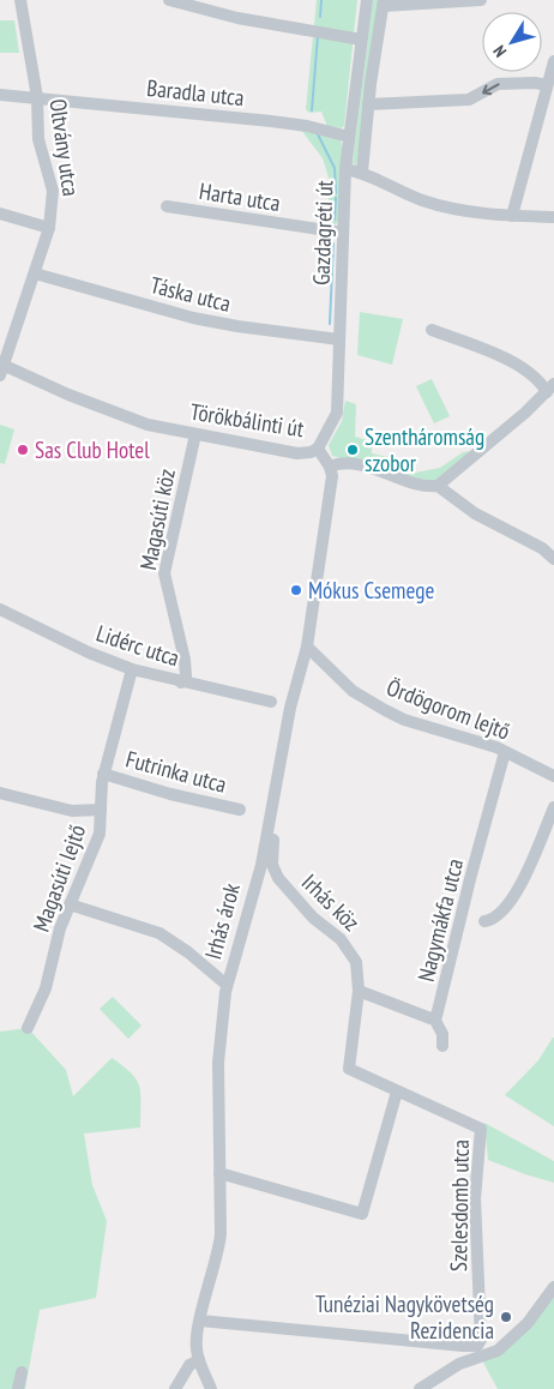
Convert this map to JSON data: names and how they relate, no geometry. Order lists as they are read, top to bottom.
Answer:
{
  "streets": {
    "street": [
      "Baradla utca",
      "Oltvány utca",
      "Harta utca",
      "Gazdagréti út",
      "Táska utca",
      "Törökbálinti út",
      "Magasúti köz",
      "Lidérc utca",
      "Ördögorom lejtő",
      "Futrinka utca",
      "Magasúti lejtő",
      "Irhás köz",
      "Nagymákfa utca",
      "Irhás árok",
      "Szelesdomb utca"
    ]
  },
  "crossings": [
    ["Baradla utca", "Oltvány utca"],
    ["Baradla utca", "Gazdagréti út"],
    ["Oltvány utca", "Táska utca"],
    ["Oltvány utca", "Törökbálinti út"],
    ["Harta utca", "Gazdagréti út"],
    ["Gazdagréti út", "Táska utca"],
    ["Gazdagréti út", "Törökbálinti út"],
    ["Törökbálinti út", "Magasúti köz"],
    ["Törökbálinti út", "Irhás árok"],
    ["Magasúti köz", "Lidérc utca"],
    ["Lidérc utca", "Magasúti lejtő"],
    ["Ördögorom lejtő", "Nagymákfa utca"],
    ["Ördögorom lejtő", "Irhás árok"],
    ["Futrinka utca", "Magasúti lejtő"],
    ["Irhás köz", "Nagymákfa utca"],
    ["Irhás köz", "Irhás árok"],
    ["Irhás köz", "Szelesdomb utca"],
    ["Irhás árok", "Szelesdomb utca"]
  ],
  "places": [
    "Sas Club Hotel",
    "Szentháromság szobor",
    "Mókus Csemege",
    "Tunéziai Nagykövetség Rezidencia"
  ],
  "north": "bottom left"
}
